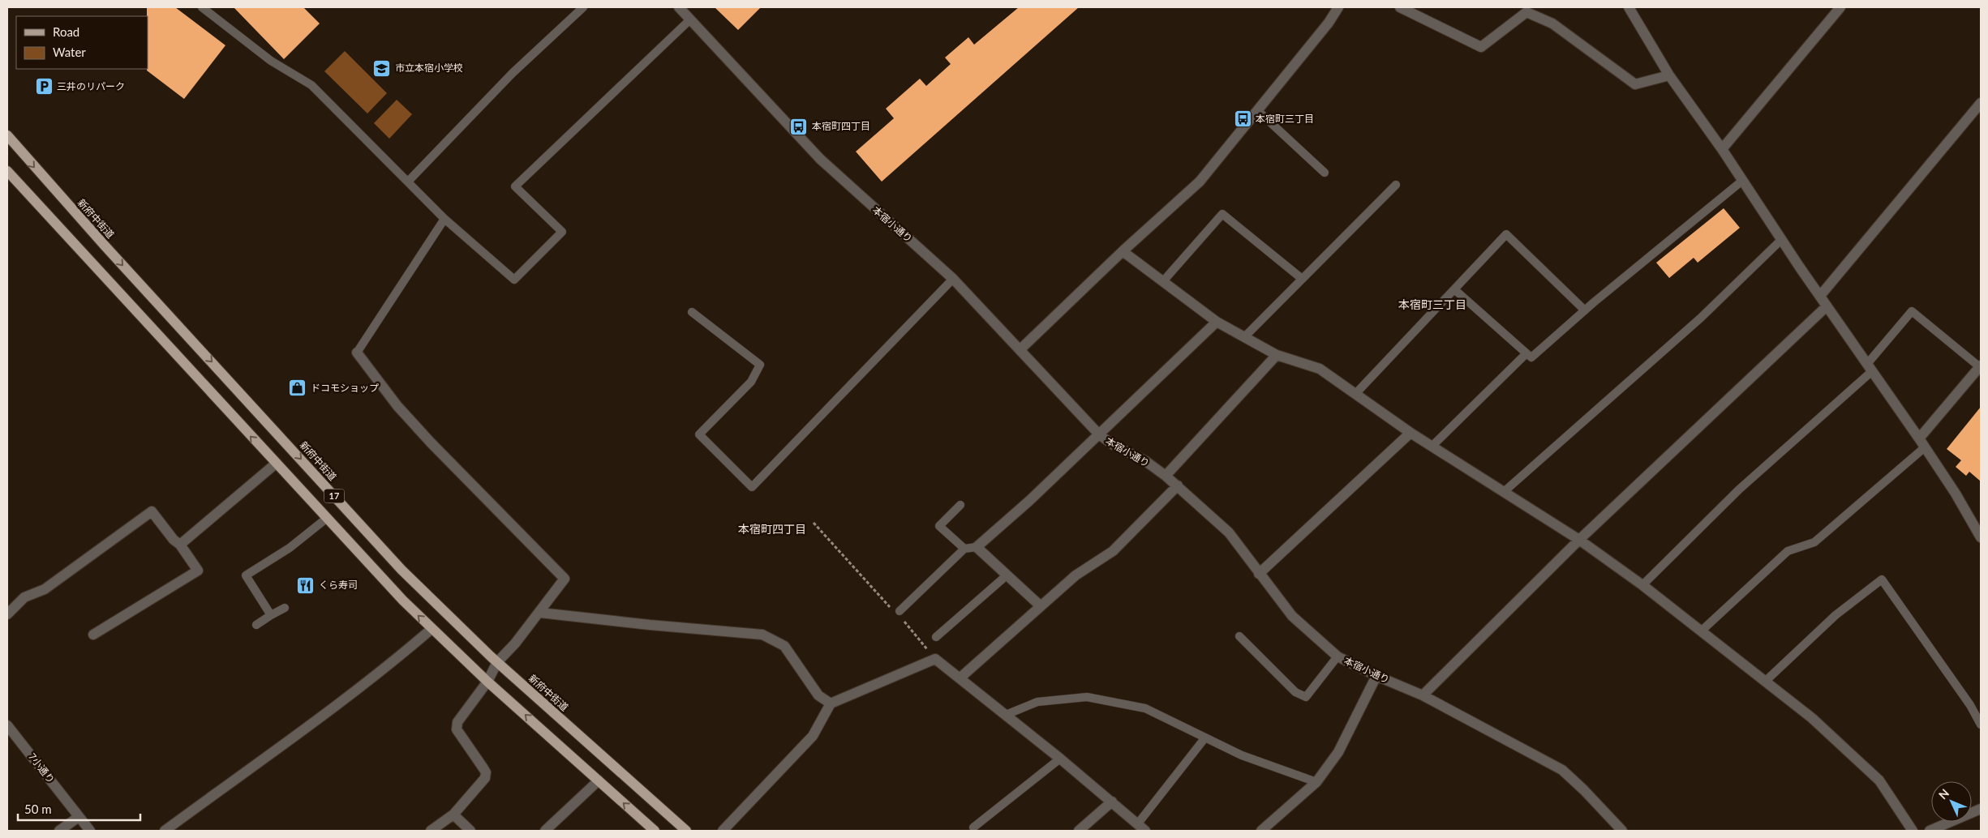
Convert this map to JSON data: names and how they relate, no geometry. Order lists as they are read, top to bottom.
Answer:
{
  "streets": {
    "main road": ["新府中街道", "17"],
    "street": ["本宿小通り", "7小通り"]
  },
  "districts": ["本宿町三丁目", "本宿町四丁目"],
  "places": {
    "school or university": ["市立本宿小学校"],
    "parking": ["三井のリパーク"],
    "bus stop": ["本宿町三丁目", "本宿町四丁目"],
    "shop": ["ドコモショップ"],
    "restaurant": ["くら寿司"]
  },
  "legend": ["Road", "Water"],
  "scale_bar": "50 m",
  "north": "top left"
}
